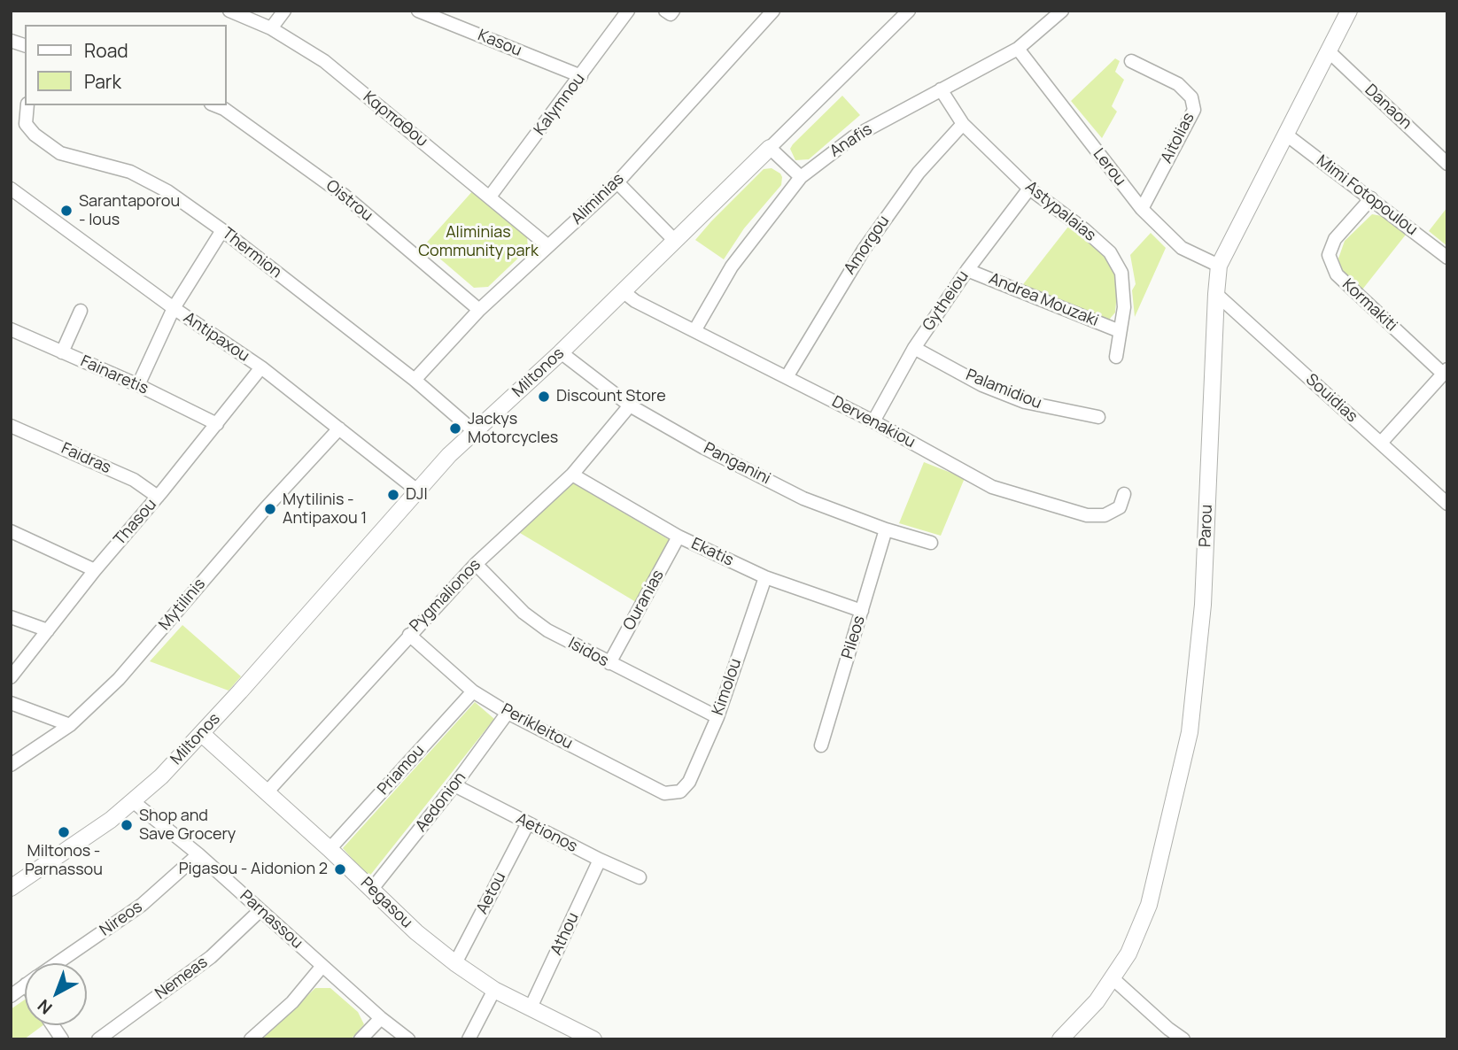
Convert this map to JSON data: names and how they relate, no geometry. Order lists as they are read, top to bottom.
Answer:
{
  "streets": {
    "street": [
      "Kasou",
      "Kalymnou",
      "Danaon",
      "Καρπαθου",
      "Aitolias",
      "Anafis",
      "Lerou",
      "Mimi Fotopoulou",
      "Aliminias",
      "Oistrou",
      "Astypalaias",
      "Amorgou",
      "Thermion",
      "Andrea Mouzaki",
      "Gytheiou",
      "Kormakiti",
      "Antipaxou",
      "Miltonos",
      "Fainaretis",
      "Palamidiou",
      "Souidias",
      "Dervenakiou",
      "Faidras",
      "Panganini",
      "Thasou",
      "Parou",
      "Ekatis",
      "Pygmalionos",
      "Ouranias",
      "Mytilinis",
      "Pileos",
      "Isidos",
      "Kimolou",
      "Perikleitou",
      "Priamou",
      "Aedonion",
      "Aetionos",
      "Aetou",
      "Pegasou",
      "Nireos",
      "Parnassou",
      "Athou",
      "Nemeas"
    ]
  },
  "crossings": [
    ["Kasou", "Kalymnou"],
    ["Kalymnou", "Καρπαθου"],
    ["Danaon", "Parou"],
    ["Καρπαθου", "Aliminias"],
    ["Aitolias", "Lerou"],
    ["Anafis", "Lerou"],
    ["Anafis", "Astypalaias"],
    ["Anafis", "Dervenakiou"],
    ["Lerou", "Parou"],
    ["Mimi Fotopoulou", "Kormakiti"],
    ["Mimi Fotopoulou", "Parou"],
    ["Aliminias", "Oistrou"],
    ["Aliminias", "Thermion"],
    ["Astypalaias", "Amorgou"],
    ["Astypalaias", "Andrea Mouzaki"],
    ["Astypalaias", "Gytheiou"],
    ["Amorgou", "Dervenakiou"],
    ["Thermion", "Miltonos"],
    ["Andrea Mouzaki", "Gytheiou"],
    ["Gytheiou", "Palamidiou"],
    ["Gytheiou", "Dervenakiou"],
    ["Antipaxou", "Miltonos"],
    ["Antipaxou", "Thasou"],
    ["Antipaxou", "Mytilinis"],
    ["Miltonos", "Dervenakiou"],
    ["Miltonos", "Panganini"],
    ["Miltonos", "Pegasou"],
    ["Miltonos", "Parnassou"],
    ["Fainaretis", "Thasou"],
    ["Souidias", "Parou"],
    ["Faidras", "Thasou"],
    ["Panganini", "Pygmalionos"],
    ["Panganini", "Pileos"],
    ["Ekatis", "Pygmalionos"],
    ["Ekatis", "Ouranias"],
    ["Ekatis", "Pileos"],
    ["Ekatis", "Kimolou"],
    ["Pygmalionos", "Isidos"],
    ["Pygmalionos", "Perikleitou"],
    ["Pygmalionos", "Pegasou"],
    ["Ouranias", "Isidos"],
    ["Isidos", "Kimolou"],
    ["Kimolou", "Perikleitou"],
    ["Perikleitou", "Priamou"],
    ["Perikleitou", "Aedonion"],
    ["Priamou", "Pegasou"],
    ["Aedonion", "Aetionos"],
    ["Aedonion", "Pegasou"],
    ["Aetionos", "Aetou"],
    ["Aetionos", "Athou"],
    ["Aetou", "Pegasou"],
    ["Pegasou", "Athou"],
    ["Nireos", "Parnassou"],
    ["Parnassou", "Nemeas"]
  ],
  "parks": ["Aliminias Community park"],
  "places": [
    "Sarantaporou - Ious",
    "Discount Store",
    "Jackys Motorcycles",
    "DJI",
    "Mytilinis - Antipaxou 1",
    "Shop and Save Grocery",
    "Miltonos - Parnassou",
    "Pigasou - Aidonion 2"
  ],
  "legend": ["Road", "Park"],
  "north": "bottom left"
}
